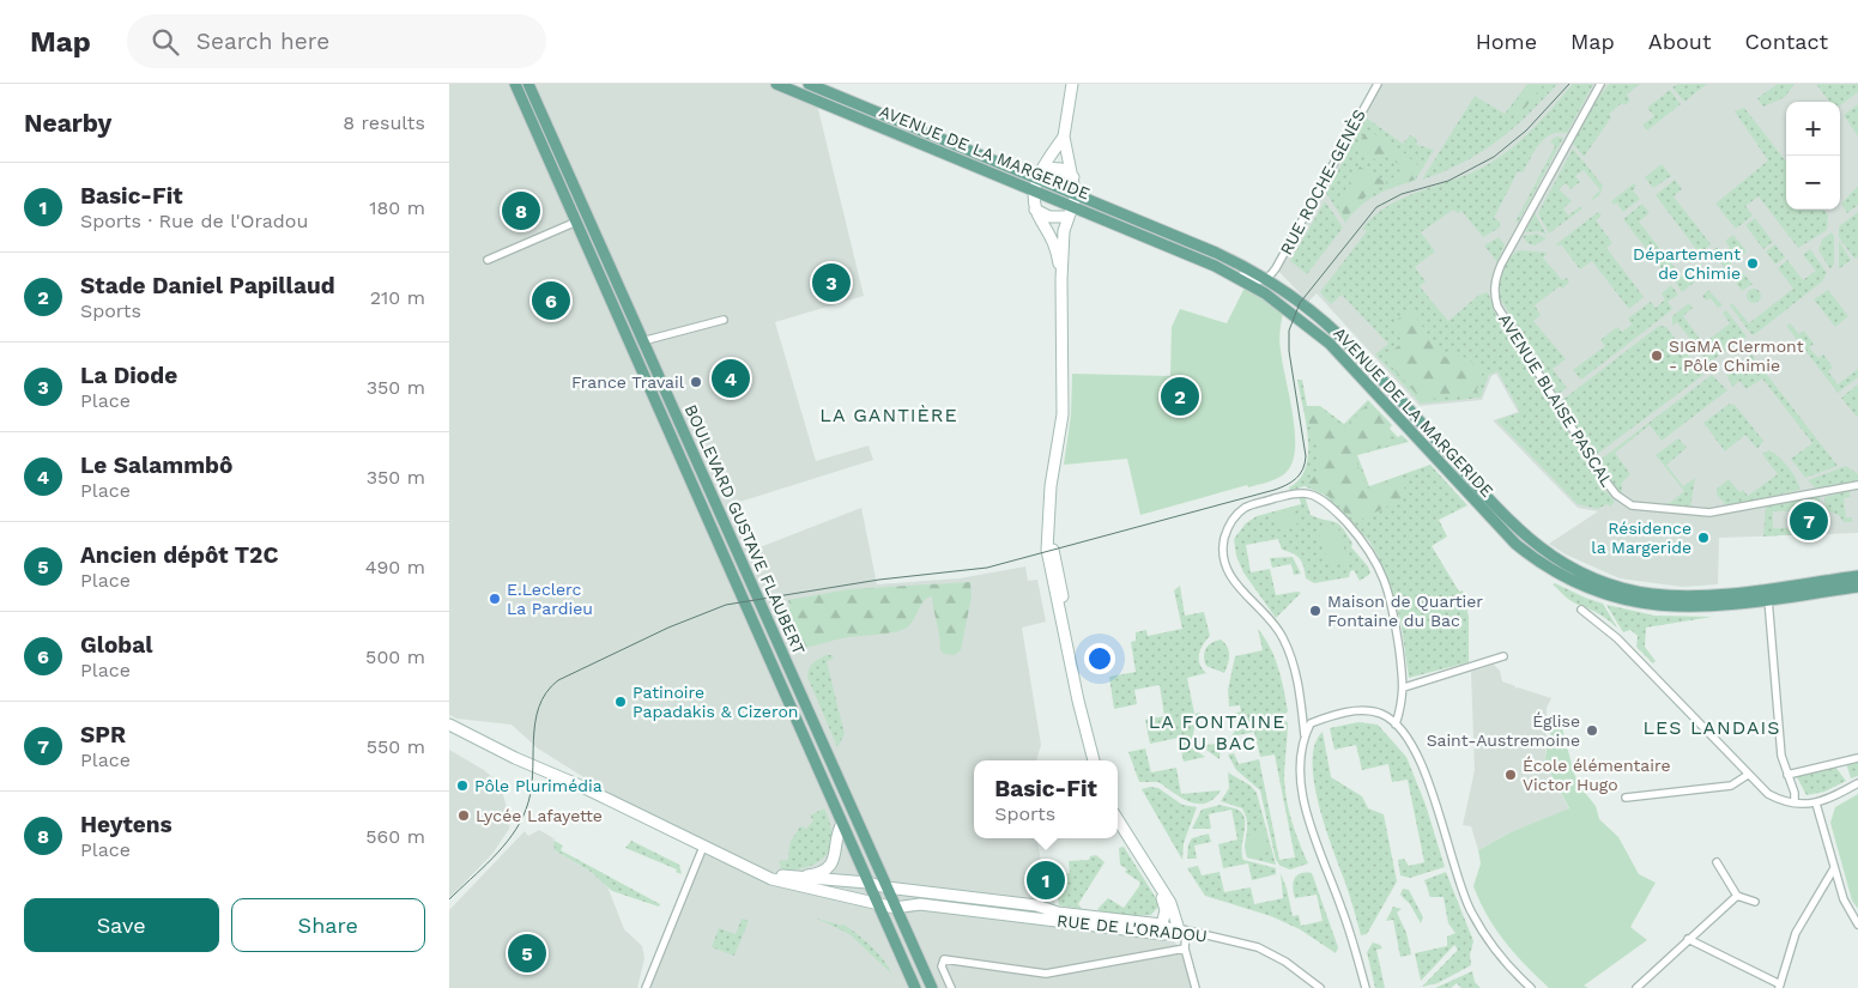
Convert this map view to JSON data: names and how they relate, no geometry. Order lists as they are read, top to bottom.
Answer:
{
  "streets": {
    "main road": ["AVENUE DE LA MARGERIDE", "BOULEVARD GUSTAVE FLAUBERT", "RUE DE L'ORADOU"],
    "street": ["RUE ROCHE-GENÈS", "AVENUE BLAISE PASCAL"]
  },
  "crossings": [
    ["AVENUE DE LA MARGERIDE", "RUE ROCHE-GENÈS"],
    ["BOULEVARD GUSTAVE FLAUBERT", "RUE DE L'ORADOU"]
  ],
  "districts": ["LA GANTIÈRE", "LA FONTAINE DU BAC", "LES LANDAIS"],
  "places": [
    "Département de Chimie",
    "SIGMA Clermont - Pôle Chimie",
    "France Travail",
    "Résidence la Margeride",
    "E.Leclerc La Pardieu",
    "Maison de Quartier Fontaine du Bac",
    "Patinoire Papadakis & Cizeron",
    "Église Saint-Austremoine",
    "École élémentaire Victor Hugo",
    "Pôle Plurimédia",
    "Lycée Lafayette"
  ],
  "page": {
    "header": "Map",
    "search": "Search here",
    "nav": [
      "Home",
      "Map",
      "About",
      "Contact"
    ],
    "heading": ["Nearby", "8 results"],
    "map_buttons": ["+", "−"],
    "list": [
      {
        "mark": "1",
        "name": "Basic-Fit",
        "note": "Sports · Rue de l'Oradou",
        "value": "180 m"
      },
      {
        "mark": "2",
        "name": "Stade Daniel Papillaud",
        "note": "Sports",
        "value": "210 m"
      },
      {
        "mark": "3",
        "name": "La Diode",
        "note": "Place",
        "value": "350 m"
      },
      {
        "mark": "4",
        "name": "Le Salammbô",
        "note": "Place",
        "value": "350 m"
      },
      {
        "mark": "5",
        "name": "Ancien dépôt T2C",
        "note": "Place",
        "value": "490 m"
      },
      {
        "mark": "6",
        "name": "Global",
        "note": "Place",
        "value": "500 m"
      },
      {
        "mark": "7",
        "name": "SPR",
        "note": "Place",
        "value": "550 m"
      },
      {
        "mark": "8",
        "name": "Heytens",
        "note": "Place",
        "value": "560 m"
      }
    ],
    "pins": [
      "8",
      "3",
      "6",
      "4",
      "2",
      "7",
      "1",
      "5"
    ],
    "popup": ["Basic-Fit", "Sports"],
    "buttons": ["Save", "Share"]
  }
}
